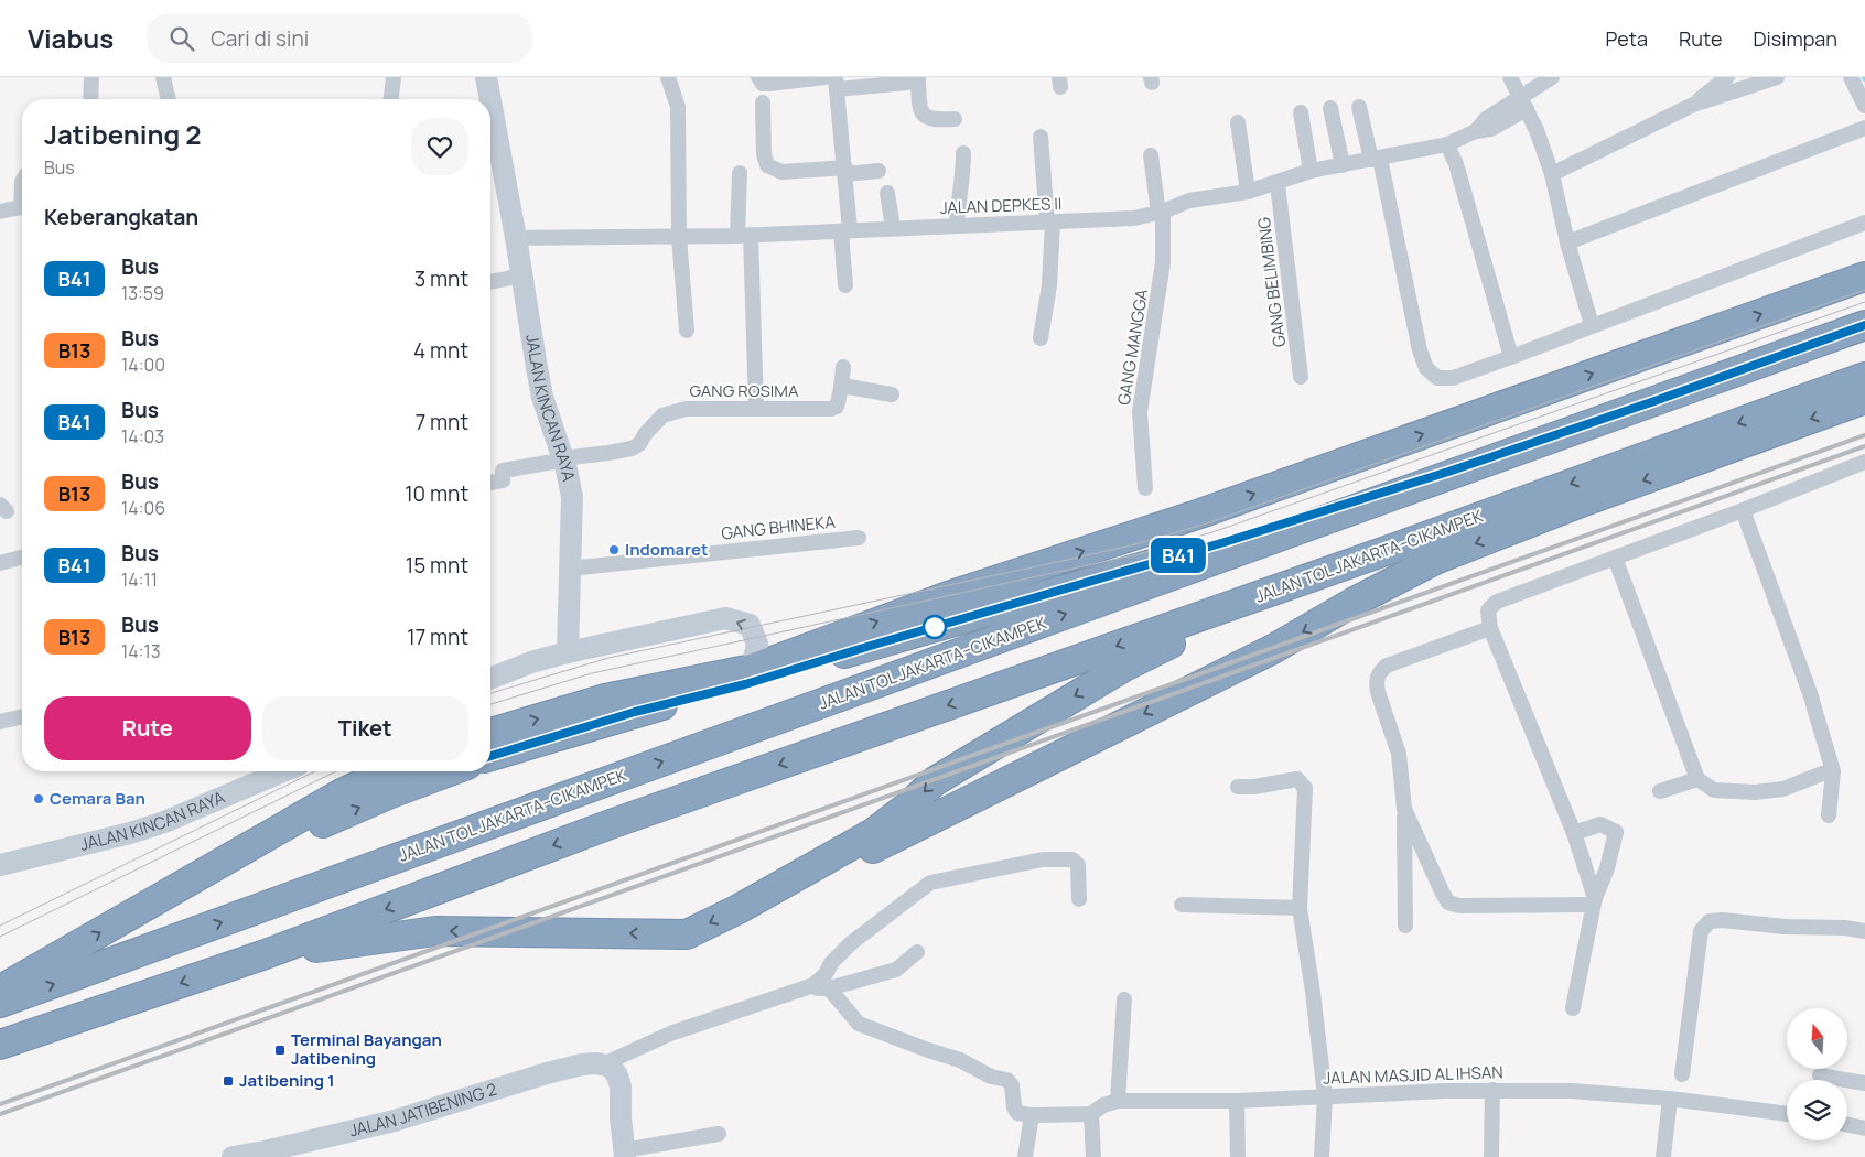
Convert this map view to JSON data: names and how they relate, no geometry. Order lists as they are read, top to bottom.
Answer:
{
  "streets": {
    "highway": ["JALAN TOL JAKARTA–CIKAMPEK"],
    "main road": ["JALAN KINCAN RAYA", "JALAN JATIBENING 2"],
    "street": [
      "JALAN DEPKES II",
      "GANG BELIMBING",
      "GANG MANGGA",
      "GANG ROSIMA",
      "GANG BHINEKA",
      "JALAN MASJID AL IHSAN"
    ]
  },
  "crossings": [
    ["JALAN DEPKES II", "GANG BELIMBING"],
    ["JALAN DEPKES II", "GANG MANGGA"],
    ["JALAN DEPKES II", "JALAN KINCAN RAYA"],
    ["GANG ROSIMA", "JALAN KINCAN RAYA"],
    ["JALAN KINCAN RAYA", "GANG BHINEKA"]
  ],
  "places": {
    "other": ["Indomaret", "Cemara Ban"],
    "transit": ["Terminal Bayangan Jatibening", "Jatibening 1"]
  },
  "lines": ["bus line B41"],
  "north": "top",
  "page": {
    "header": "Viabus",
    "search": "Cari di sini",
    "nav": ["Peta", "Rute", "Disimpan"],
    "on_map": "B41",
    "heading": [
      ["Jatibening 2", "Bus"],
      "Keberangkatan"
    ],
    "list": [
      {
        "mark": "B41",
        "name": "Bus",
        "note": "13:59",
        "value": "3 mnt"
      },
      {
        "mark": "B13",
        "name": "Bus",
        "note": "14:00",
        "value": "4 mnt"
      },
      {
        "mark": "B41",
        "name": "Bus",
        "note": "14:03",
        "value": "7 mnt"
      },
      {
        "mark": "B13",
        "name": "Bus",
        "note": "14:06",
        "value": "10 mnt"
      },
      {
        "mark": "B41",
        "name": "Bus",
        "note": "14:11",
        "value": "15 mnt"
      },
      {
        "mark": "B13",
        "name": "Bus",
        "note": "14:13",
        "value": "17 mnt"
      }
    ],
    "buttons": ["Rute", "Tiket"]
  }
}
